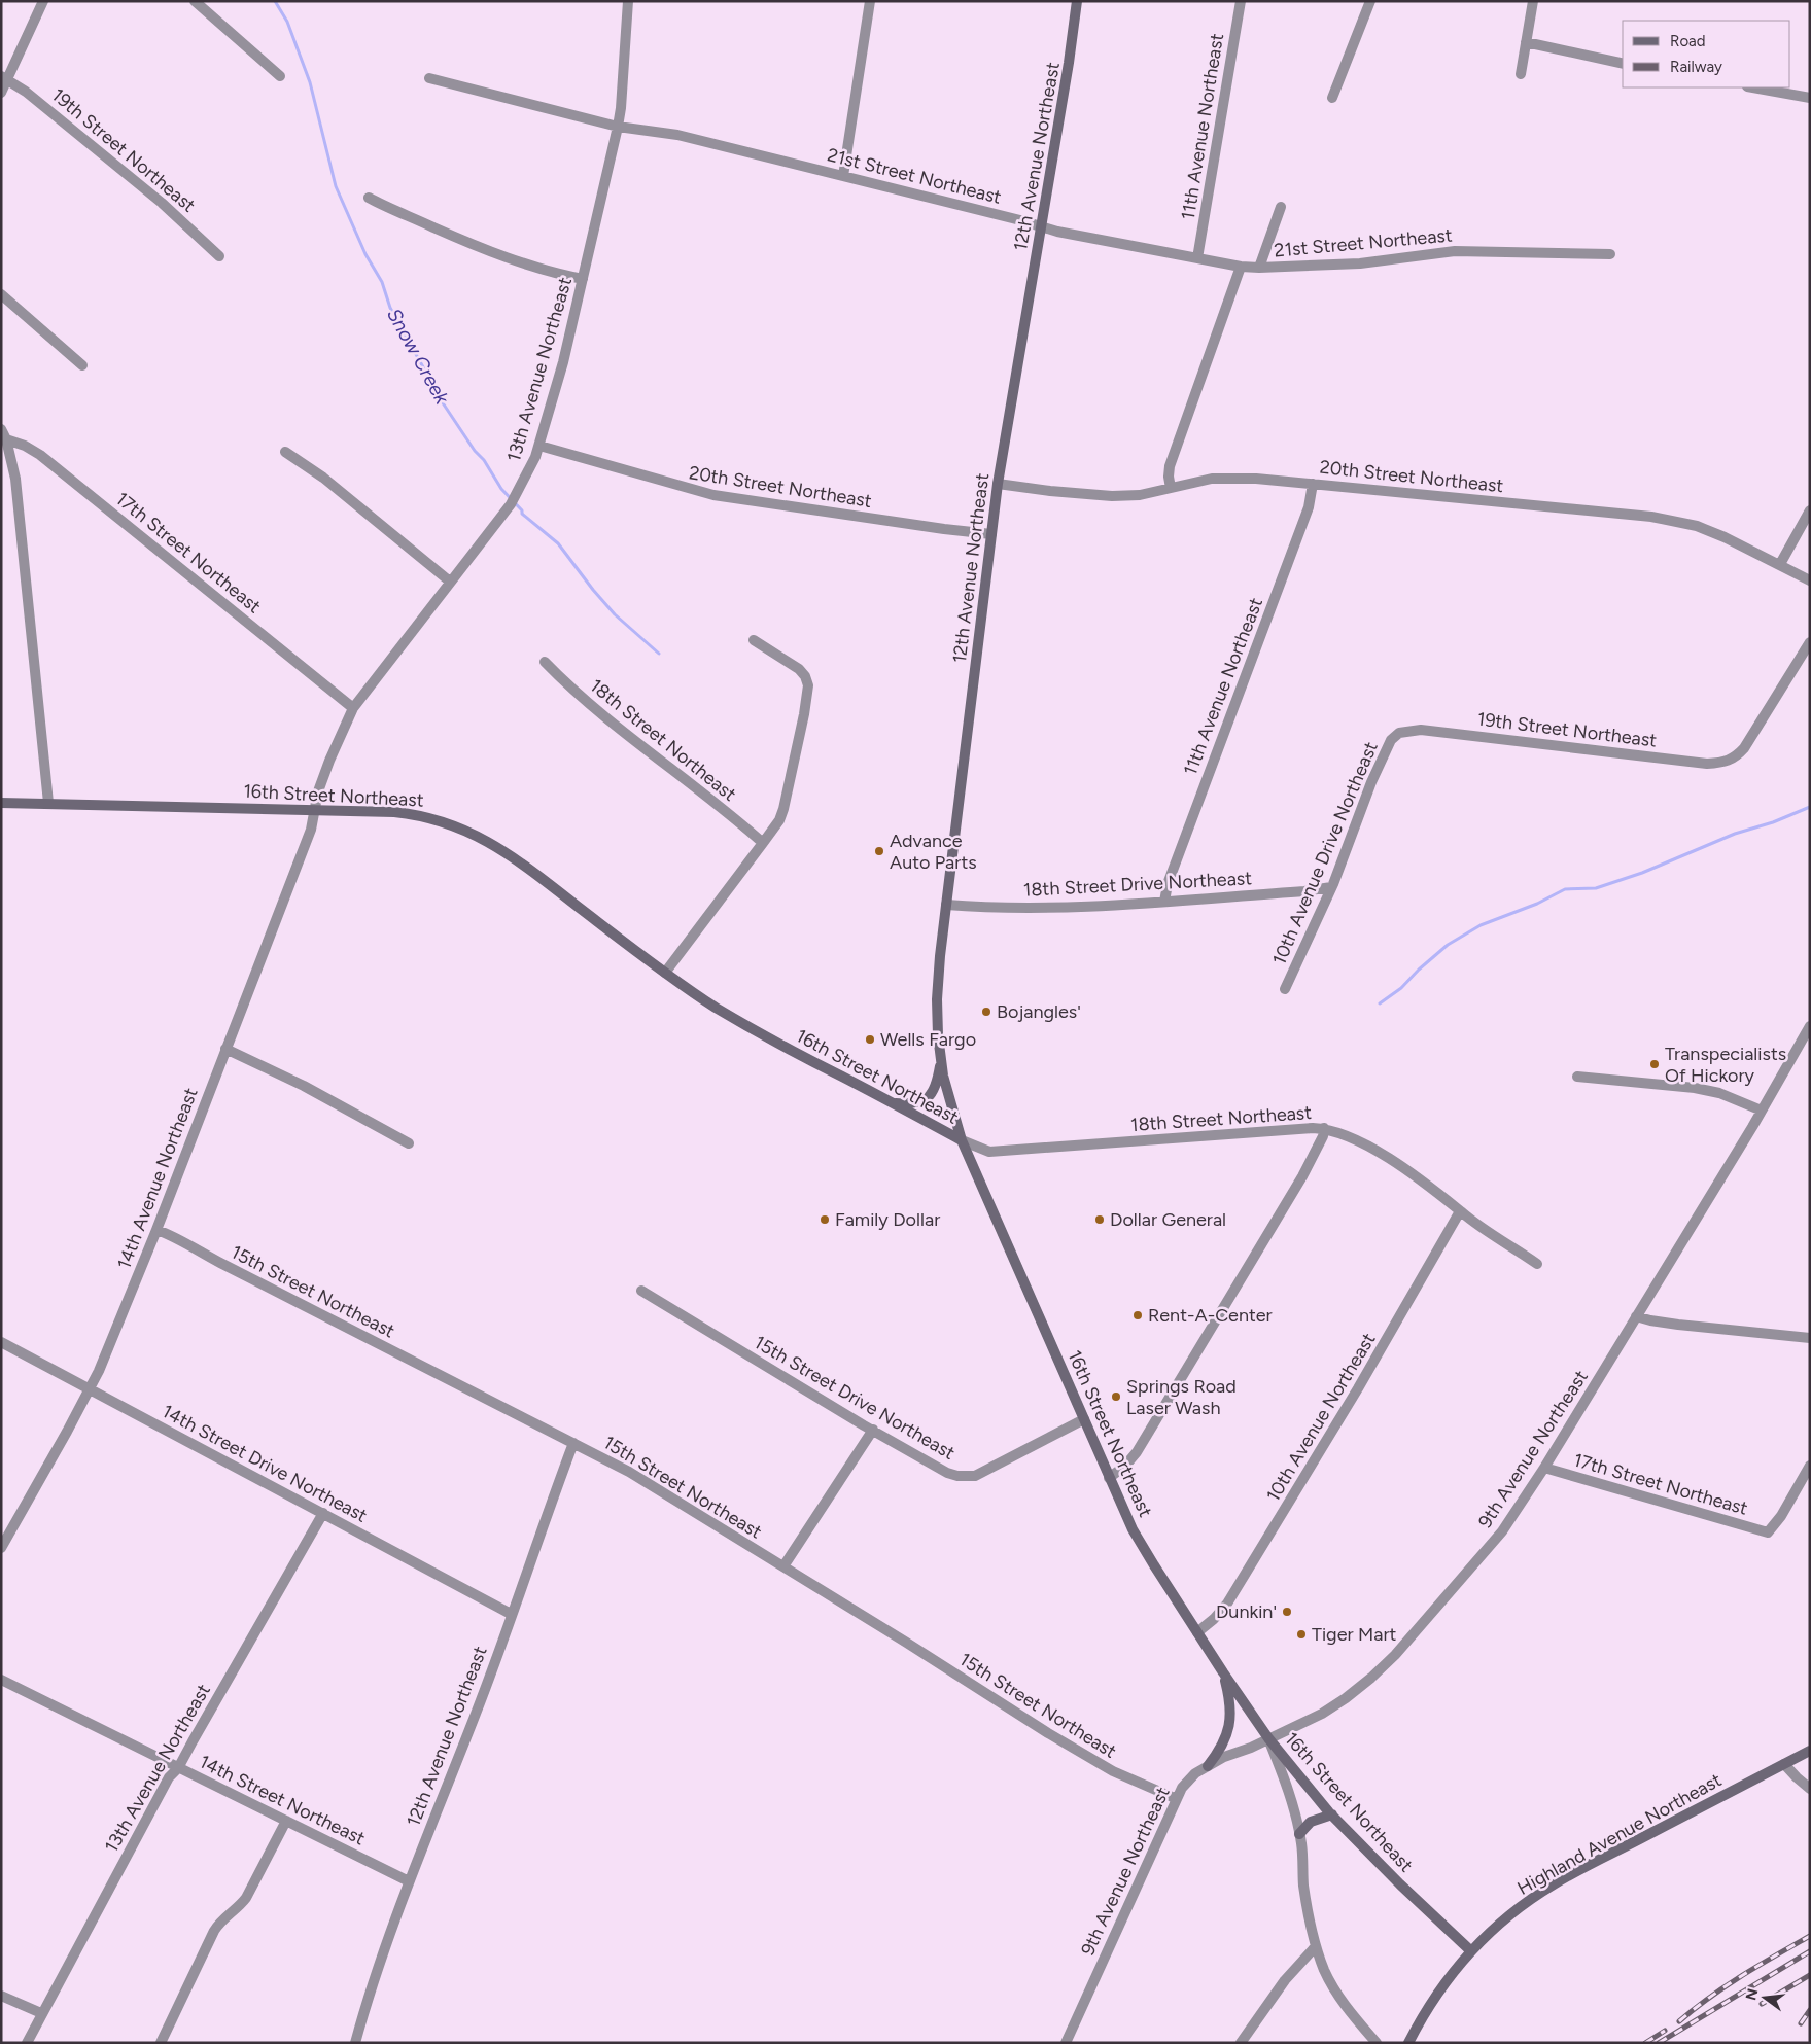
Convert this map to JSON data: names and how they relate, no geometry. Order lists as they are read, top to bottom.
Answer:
{
  "streets": {
    "main road": ["12th Avenue Northeast", "16th Street Northeast", "Highland Avenue Northeast"],
    "street": [
      "11th Avenue Northeast",
      "19th Street Northeast",
      "21st Street Northeast",
      "13th Avenue Northeast",
      "20th Street Northeast",
      "17th Street Northeast",
      "18th Street Northeast",
      "10th Avenue Drive Northeast",
      "18th Street Drive Northeast",
      "14th Avenue Northeast",
      "15th Street Northeast",
      "15th Street Drive Northeast",
      "10th Avenue Northeast",
      "9th Avenue Northeast",
      "14th Street Drive Northeast",
      "14th Street Northeast"
    ]
  },
  "crossings": [
    ["11th Avenue Northeast", "21st Street Northeast"],
    ["11th Avenue Northeast", "20th Street Northeast"],
    ["11th Avenue Northeast", "18th Street Drive Northeast"],
    ["19th Street Northeast", "10th Avenue Drive Northeast"],
    ["12th Avenue Northeast", "21st Street Northeast"],
    ["12th Avenue Northeast", "20th Street Northeast"],
    ["12th Avenue Northeast", "18th Street Northeast"],
    ["12th Avenue Northeast", "16th Street Northeast"],
    ["12th Avenue Northeast", "18th Street Drive Northeast"],
    ["12th Avenue Northeast", "15th Street Northeast"],
    ["12th Avenue Northeast", "14th Street Drive Northeast"],
    ["12th Avenue Northeast", "14th Street Northeast"],
    ["21st Street Northeast", "13th Avenue Northeast"],
    ["13th Avenue Northeast", "20th Street Northeast"],
    ["13th Avenue Northeast", "17th Street Northeast"],
    ["13th Avenue Northeast", "16th Street Northeast"],
    ["13th Avenue Northeast", "14th Avenue Northeast"],
    ["13th Avenue Northeast", "14th Street Drive Northeast"],
    ["13th Avenue Northeast", "14th Street Northeast"],
    ["17th Street Northeast", "9th Avenue Northeast"],
    ["18th Street Northeast", "16th Street Northeast"],
    ["18th Street Northeast", "10th Avenue Northeast"],
    ["16th Street Northeast", "14th Avenue Northeast"],
    ["16th Street Northeast", "15th Street Drive Northeast"],
    ["16th Street Northeast", "10th Avenue Northeast"],
    ["16th Street Northeast", "9th Avenue Northeast"],
    ["16th Street Northeast", "Highland Avenue Northeast"],
    ["10th Avenue Drive Northeast", "18th Street Drive Northeast"],
    ["14th Avenue Northeast", "15th Street Northeast"],
    ["14th Avenue Northeast", "14th Street Drive Northeast"],
    ["15th Street Northeast", "9th Avenue Northeast"]
  ],
  "water": ["Snow Creek"],
  "places": [
    "Advance Auto Parts",
    "Bojangles'",
    "Wells Fargo",
    "Transpecialists Of Hickory",
    "Family Dollar",
    "Dollar General",
    "Rent-A-Center",
    "Springs Road Laser Wash",
    "Dunkin'",
    "Tiger Mart"
  ],
  "legend": ["Road", "Railway"],
  "north": "left"
}
